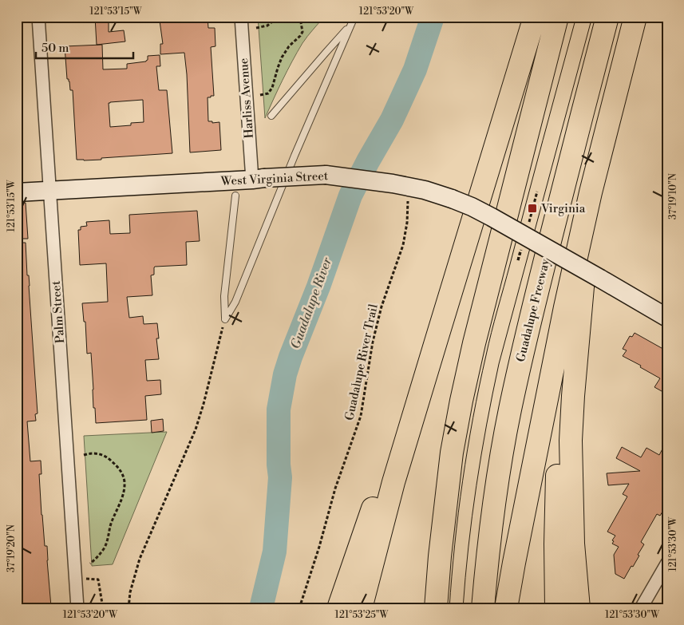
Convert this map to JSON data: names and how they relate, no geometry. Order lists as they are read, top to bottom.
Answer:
{
  "streets": {
    "highway": ["Guadalupe Freeway"],
    "street": ["Harliss Avenue", "West Virginia Street", "Palm Street"],
    "path": ["Guadalupe River Trail"]
  },
  "crossings": [
    ["Harliss Avenue", "West Virginia Street"],
    ["West Virginia Street", "Palm Street"],
    ["West Virginia Street", "Guadalupe River Trail"]
  ],
  "water": ["Guadalupe River"],
  "places": {
    "transit": ["Virginia"]
  },
  "scale_bar": "50 m",
  "coordinates": [
    "121°53'15\"W",
    "121°53'20\"W",
    "37°19'10\"N",
    "121°53'30\"W",
    "37°19'20\"N",
    "121°53'25\"W"
  ]
}
